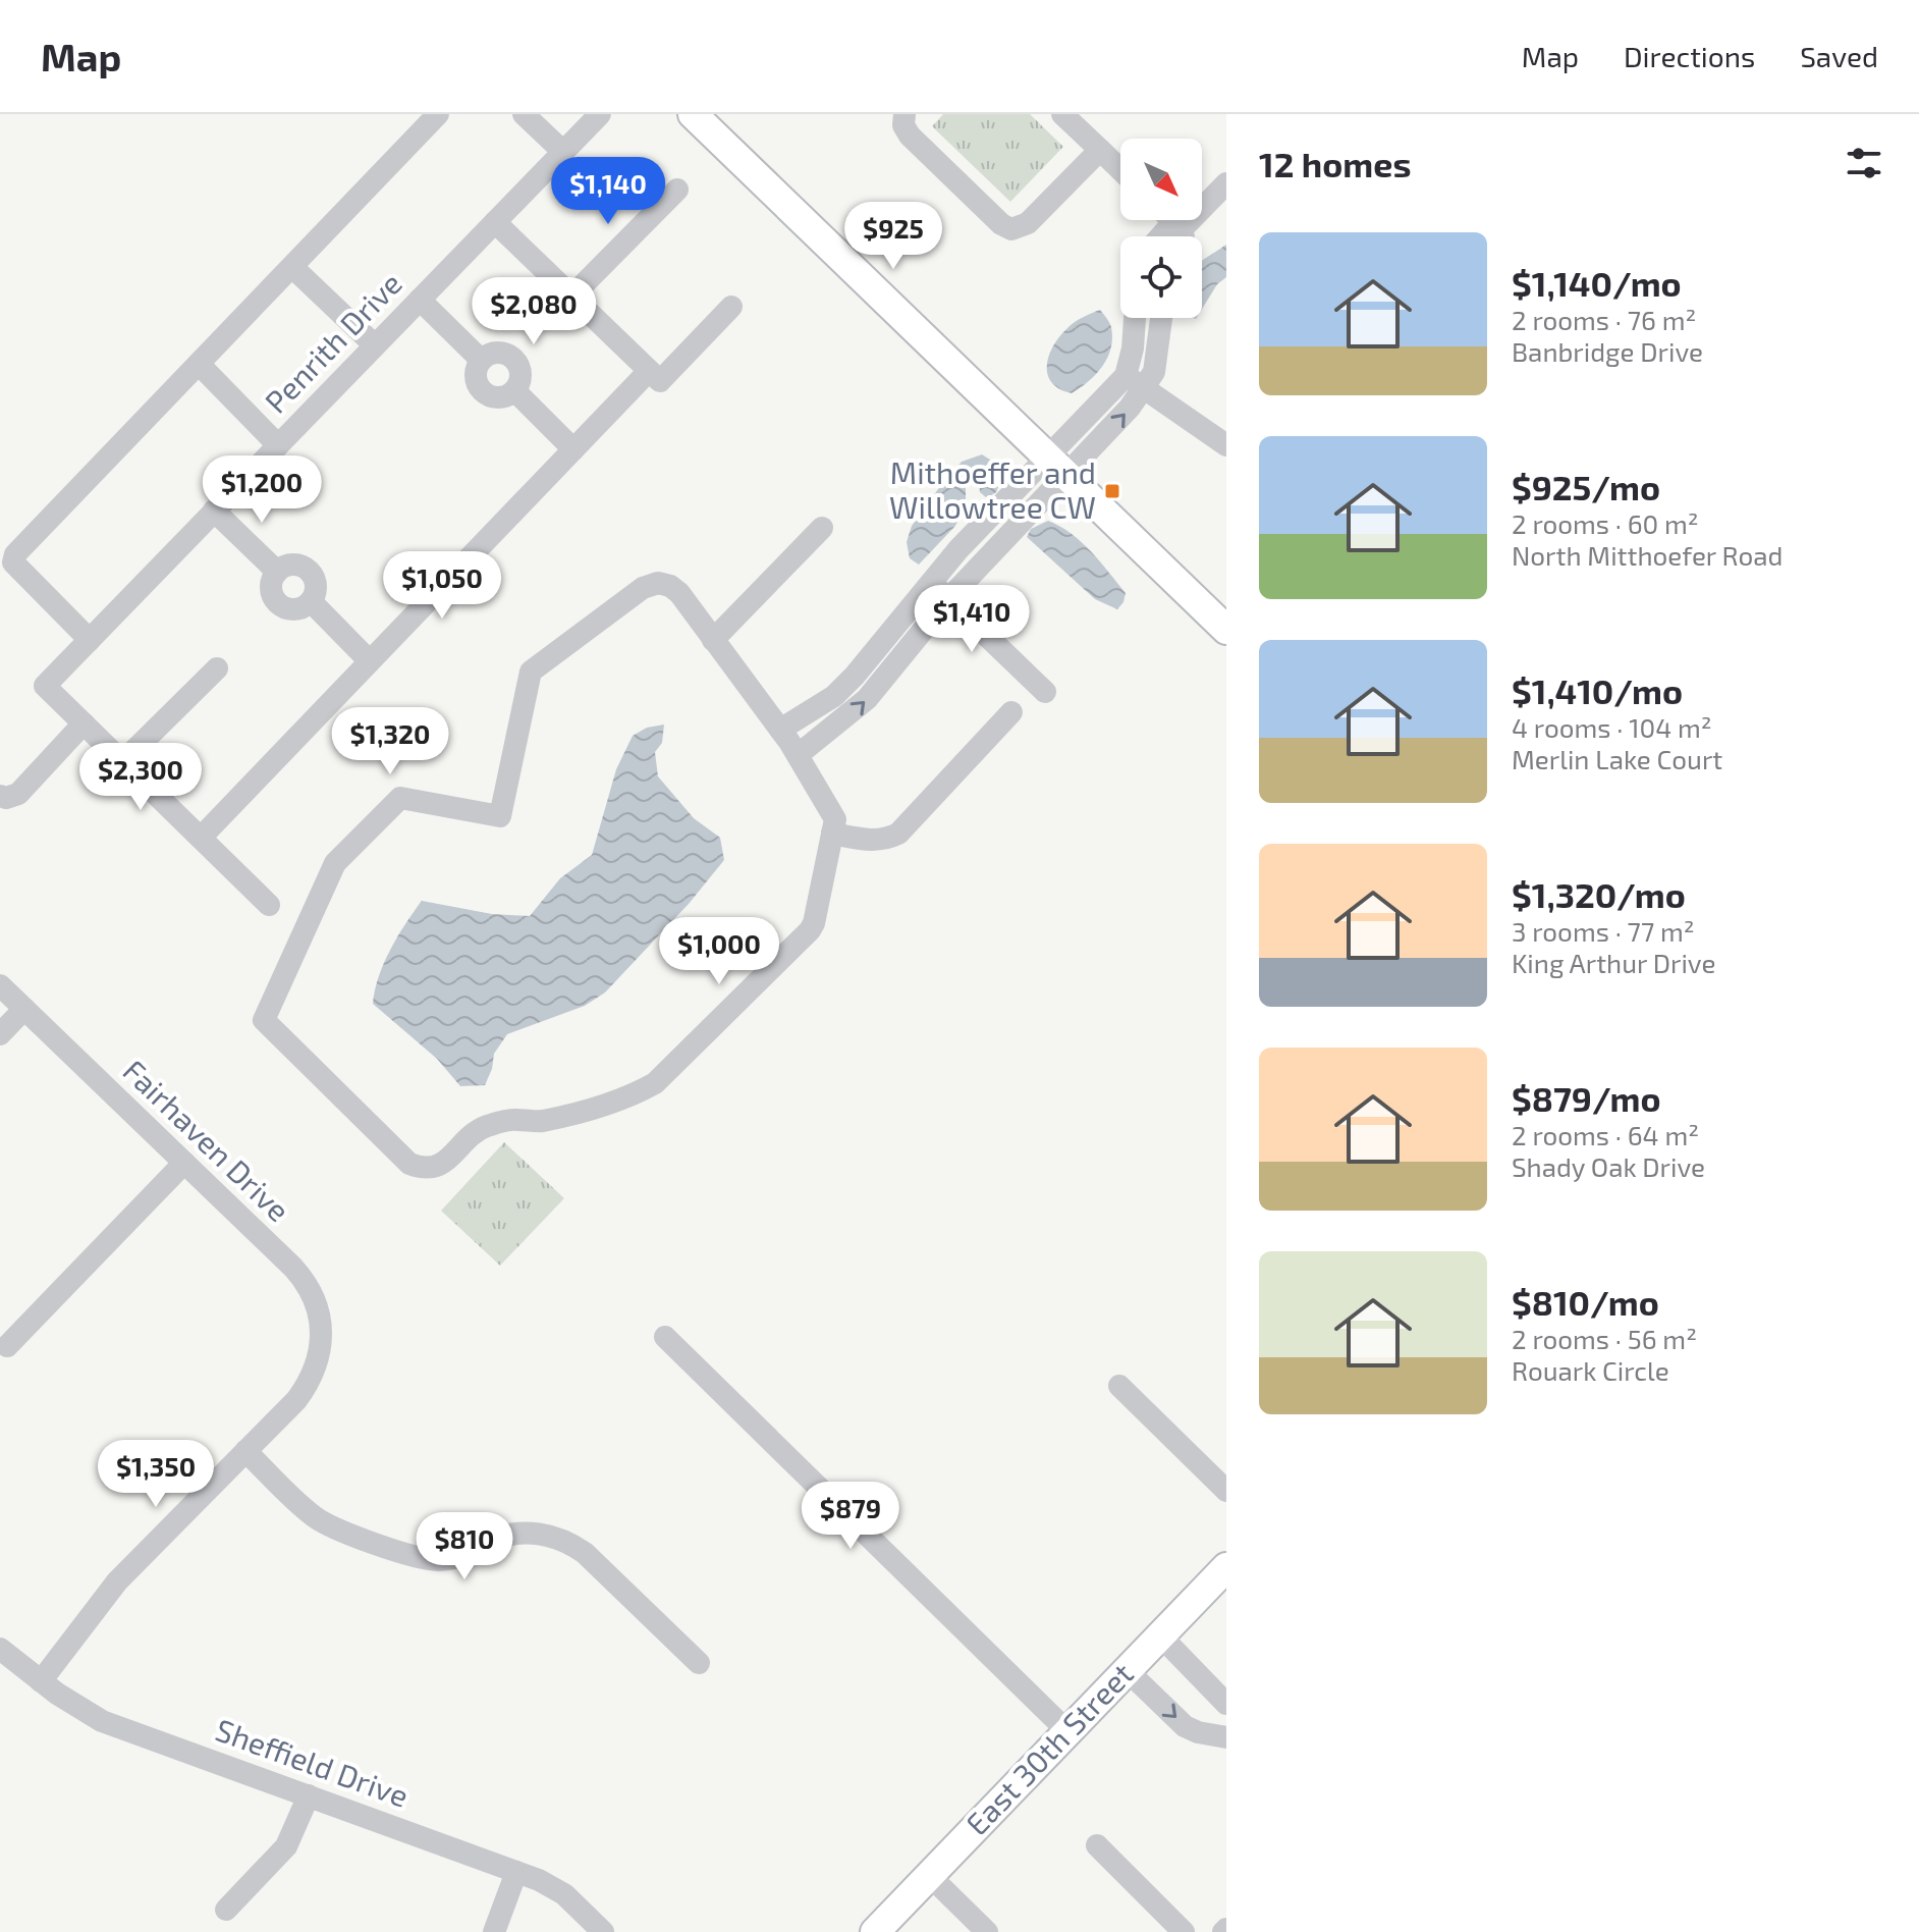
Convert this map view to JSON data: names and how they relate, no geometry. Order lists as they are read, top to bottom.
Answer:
{
  "streets": {
    "main road": ["East 30th Street"],
    "street": ["Penrith Drive", "Fairhaven Drive", "Sheffield Drive"]
  },
  "places": {
    "transit": ["Mithoeffer and Willowtree CW"]
  },
  "north": "bottom right",
  "page": {
    "header": "Map",
    "nav": ["Map", "Directions", "Saved"],
    "heading": "12 homes",
    "price": [
      "$1,140",
      "$925",
      "$2,080",
      "$1,200",
      "$1,050",
      "$1,410",
      "$1,320",
      "$2,300",
      "$1,000",
      "$1,350",
      "$879",
      "$810"
    ],
    "list": [
      {
        "name": "$1,140/mo",
        "note": "2 rooms · 76 m² · Banbridge Drive"
      },
      {
        "name": "$925/mo",
        "note": "2 rooms · 60 m² · North Mitthoefer Road"
      },
      {
        "name": "$1,410/mo",
        "note": "4 rooms · 104 m² · Merlin Lake Court"
      },
      {
        "name": "$1,320/mo",
        "note": "3 rooms · 77 m² · King Arthur Drive"
      },
      {
        "name": "$879/mo",
        "note": "2 rooms · 64 m² · Shady Oak Drive"
      },
      {
        "name": "$810/mo",
        "note": "2 rooms · 56 m² · Rouark Circle"
      }
    ]
  }
}
